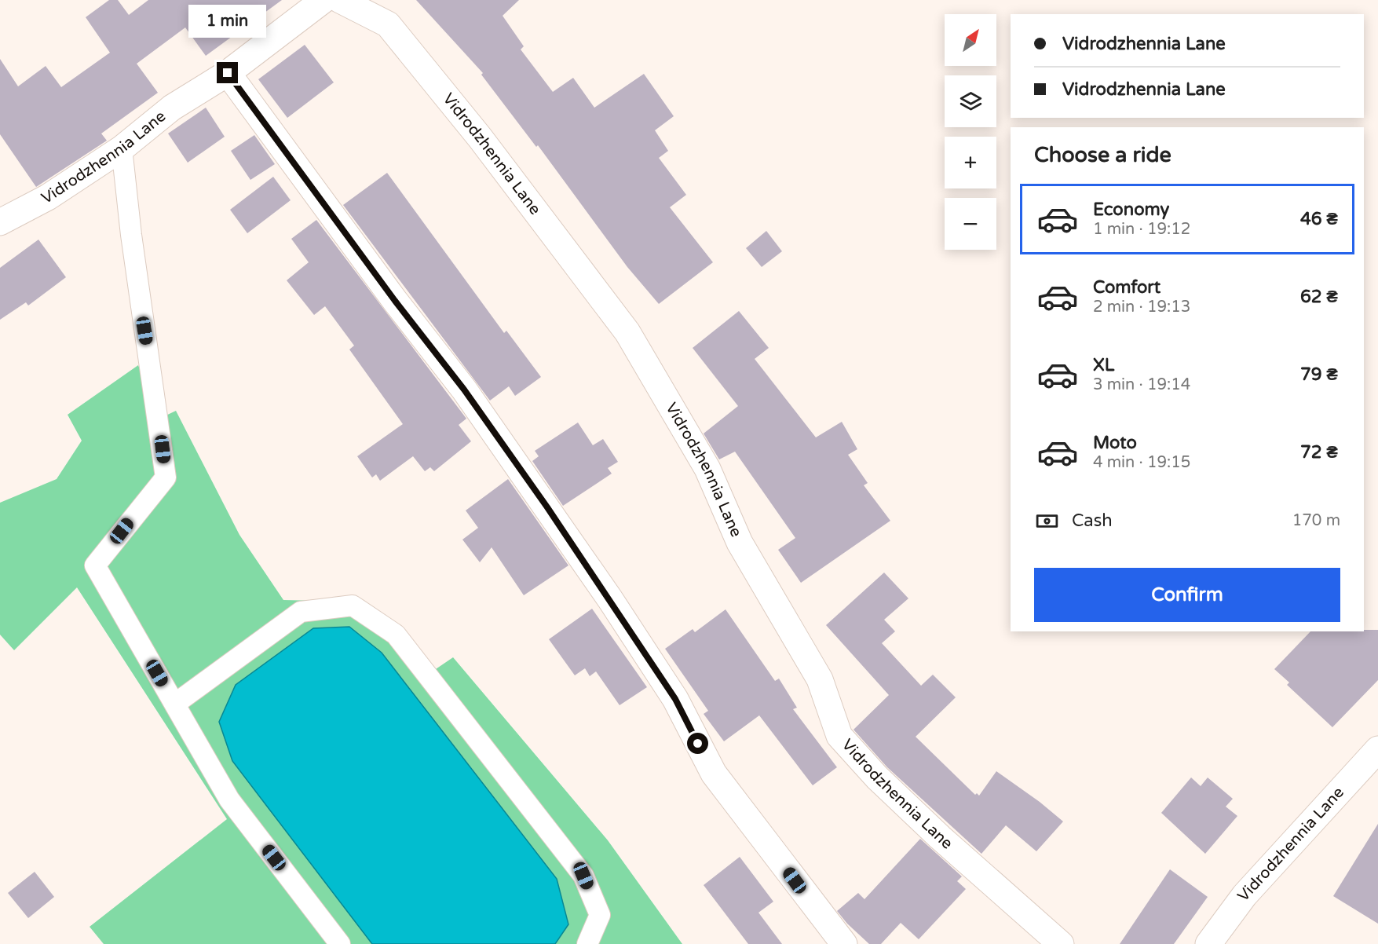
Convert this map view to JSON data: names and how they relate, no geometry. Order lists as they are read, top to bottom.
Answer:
{
  "streets": {
    "street": ["Vidrodzhennia Lane"]
  },
  "north": "top right",
  "page": {
    "bubble": "1 min",
    "map_buttons": ["+", "−"],
    "banner": ["Vidrodzhennia Lane", "Vidrodzhennia Lane"],
    "heading": "Choose a ride",
    "list": [
      {
        "name": "Economy",
        "note": "1 min · 19:12",
        "value": "46 ₴"
      },
      {
        "name": "Comfort",
        "note": "2 min · 19:13",
        "value": "62 ₴"
      },
      {
        "name": "XL",
        "note": "3 min · 19:14",
        "value": "79 ₴"
      },
      {
        "name": "Moto",
        "note": "4 min · 19:15",
        "value": "72 ₴"
      }
    ],
    "pay": ["Cash", "170 m"],
    "buttons": "Confirm"
  }
}
